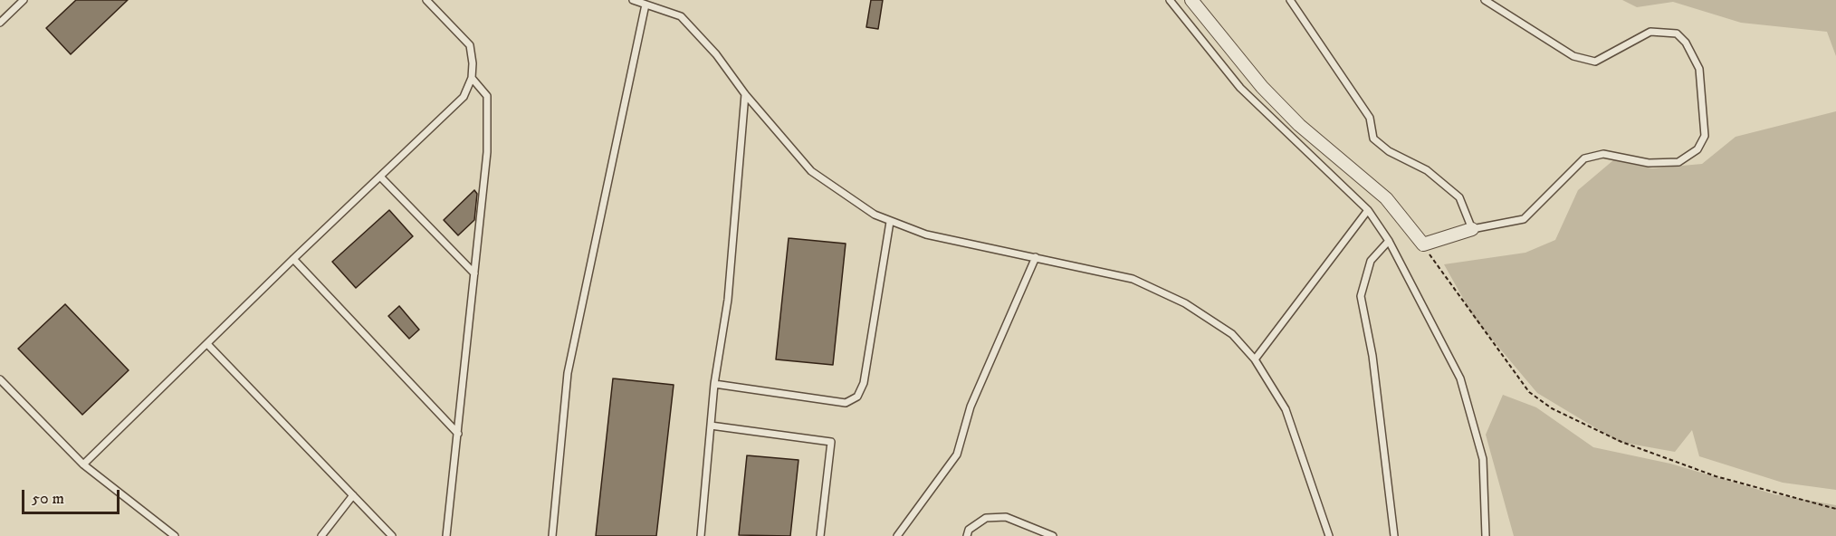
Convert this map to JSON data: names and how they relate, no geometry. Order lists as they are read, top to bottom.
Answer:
{
  "scale_bar": "50 m"
}
